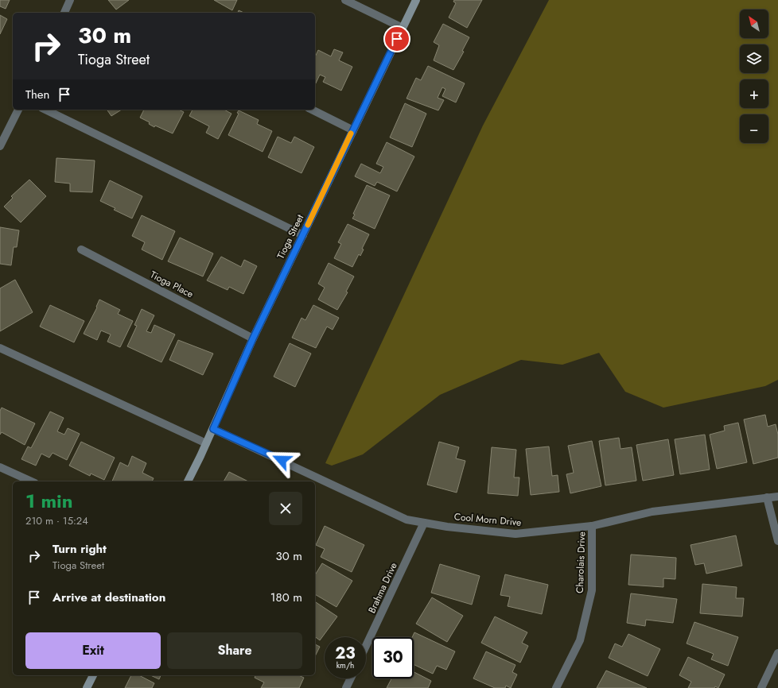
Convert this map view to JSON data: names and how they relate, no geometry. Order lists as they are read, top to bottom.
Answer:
{
  "streets": {
    "street": [
      "Tioga Street",
      "Tioga Place",
      "Cool Morn Drive",
      "Charolais Drive",
      "Brahma Drive"
    ]
  },
  "crossings": [
    ["Tioga Street", "Tioga Place"],
    ["Tioga Street", "Cool Morn Drive"],
    ["Cool Morn Drive", "Charolais Drive"],
    ["Cool Morn Drive", "Brahma Drive"]
  ],
  "north": "top left",
  "page": {
    "map_buttons": ["+", "−"],
    "turn": ["30 m", "Tioga Street"],
    "then": "Then",
    "heading": ["1 min", "210 m · 15:24"],
    "list": [
      {
        "name": "Turn right",
        "note": "Tioga Street",
        "value": "30 m"
      },
      {
        "name": "Arrive at destination",
        "value": "180 m"
      }
    ],
    "buttons": ["Exit", "Share"],
    "speed": "23 km/h",
    "limit": "30"
  }
}
